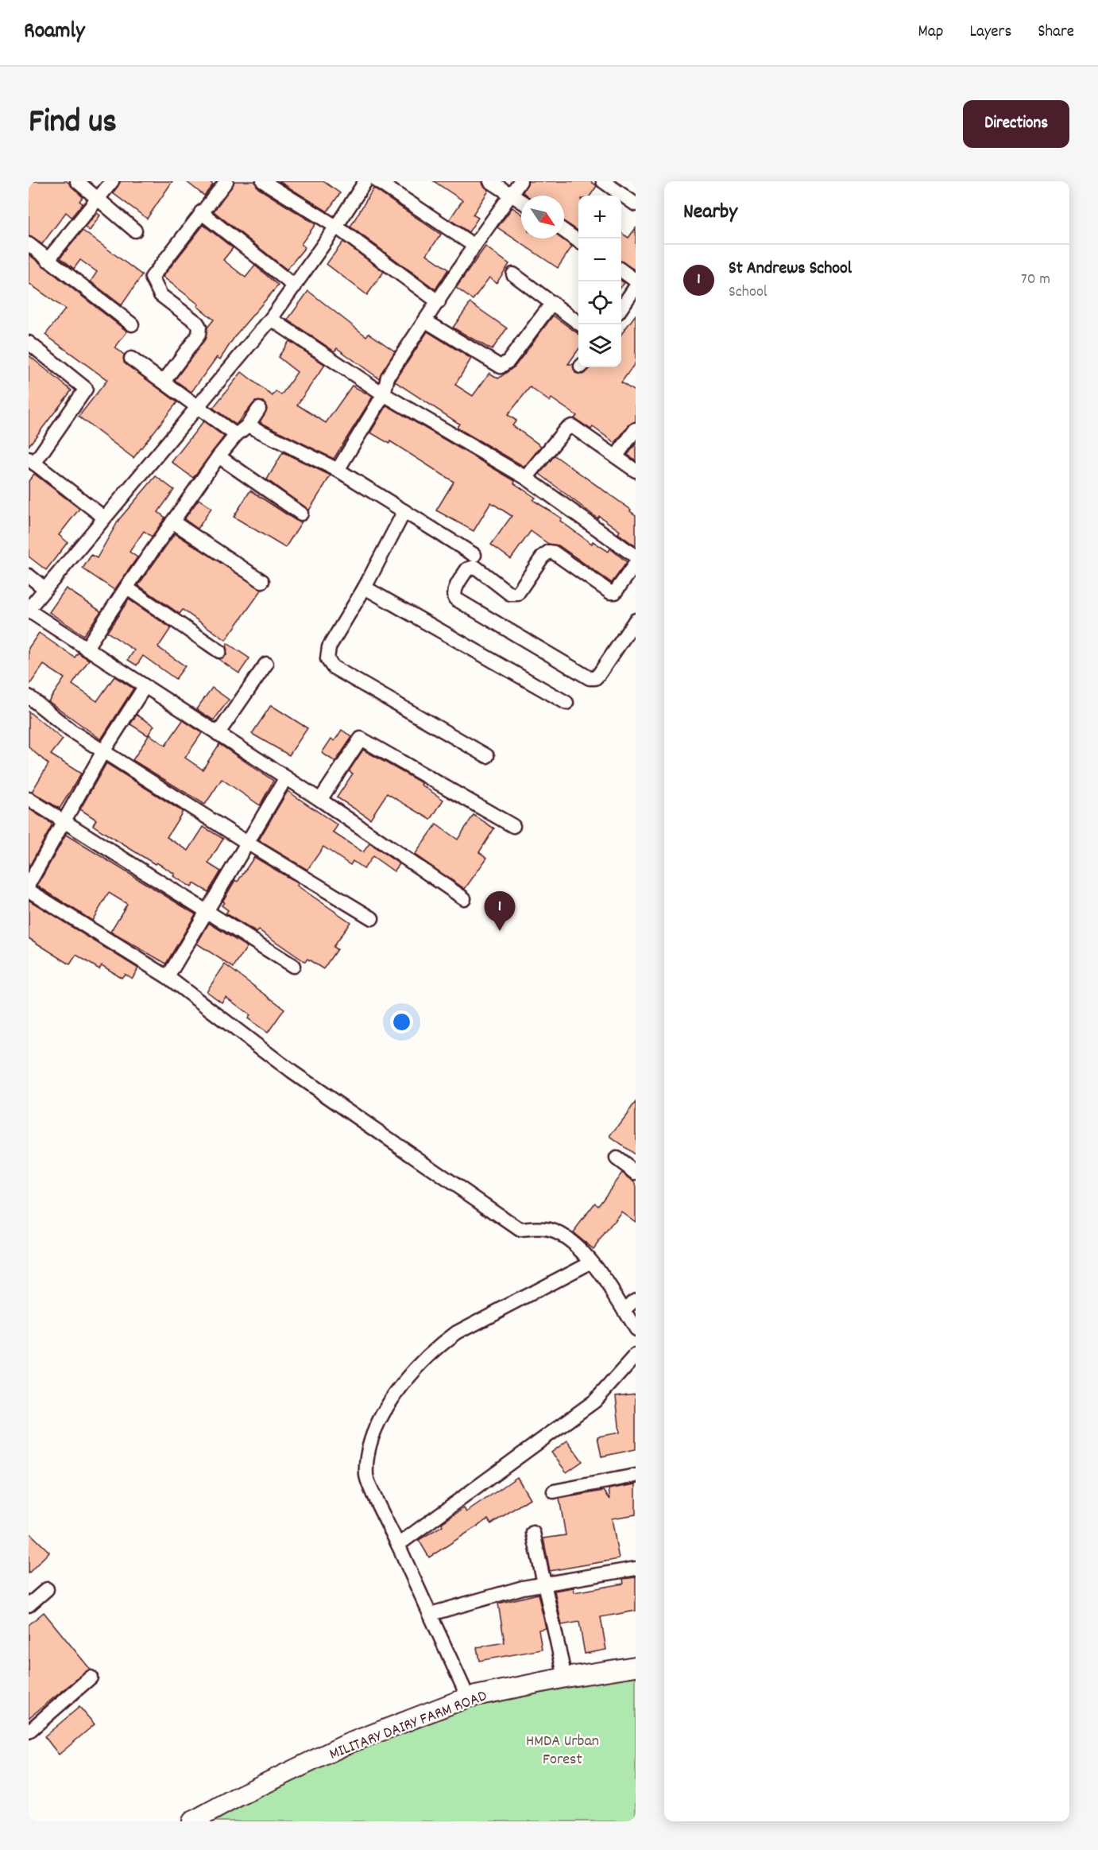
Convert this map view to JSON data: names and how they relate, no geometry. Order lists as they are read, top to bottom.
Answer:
{
  "streets": {
    "main road": ["MILITARY DAIRY FARM ROAD"]
  },
  "parks": ["HMDA Urban Forest"],
  "north": "bottom right",
  "page": {
    "header": "Roamly",
    "nav": ["Map", "Layers", "Share"],
    "title": "Find us",
    "buttons": "Directions",
    "heading": "Nearby",
    "map_buttons": ["+", "−"],
    "list": [
      {
        "mark": "1",
        "name": "St Andrews School",
        "note": "School",
        "value": "70 m"
      }
    ],
    "pins": "1"
  }
}
